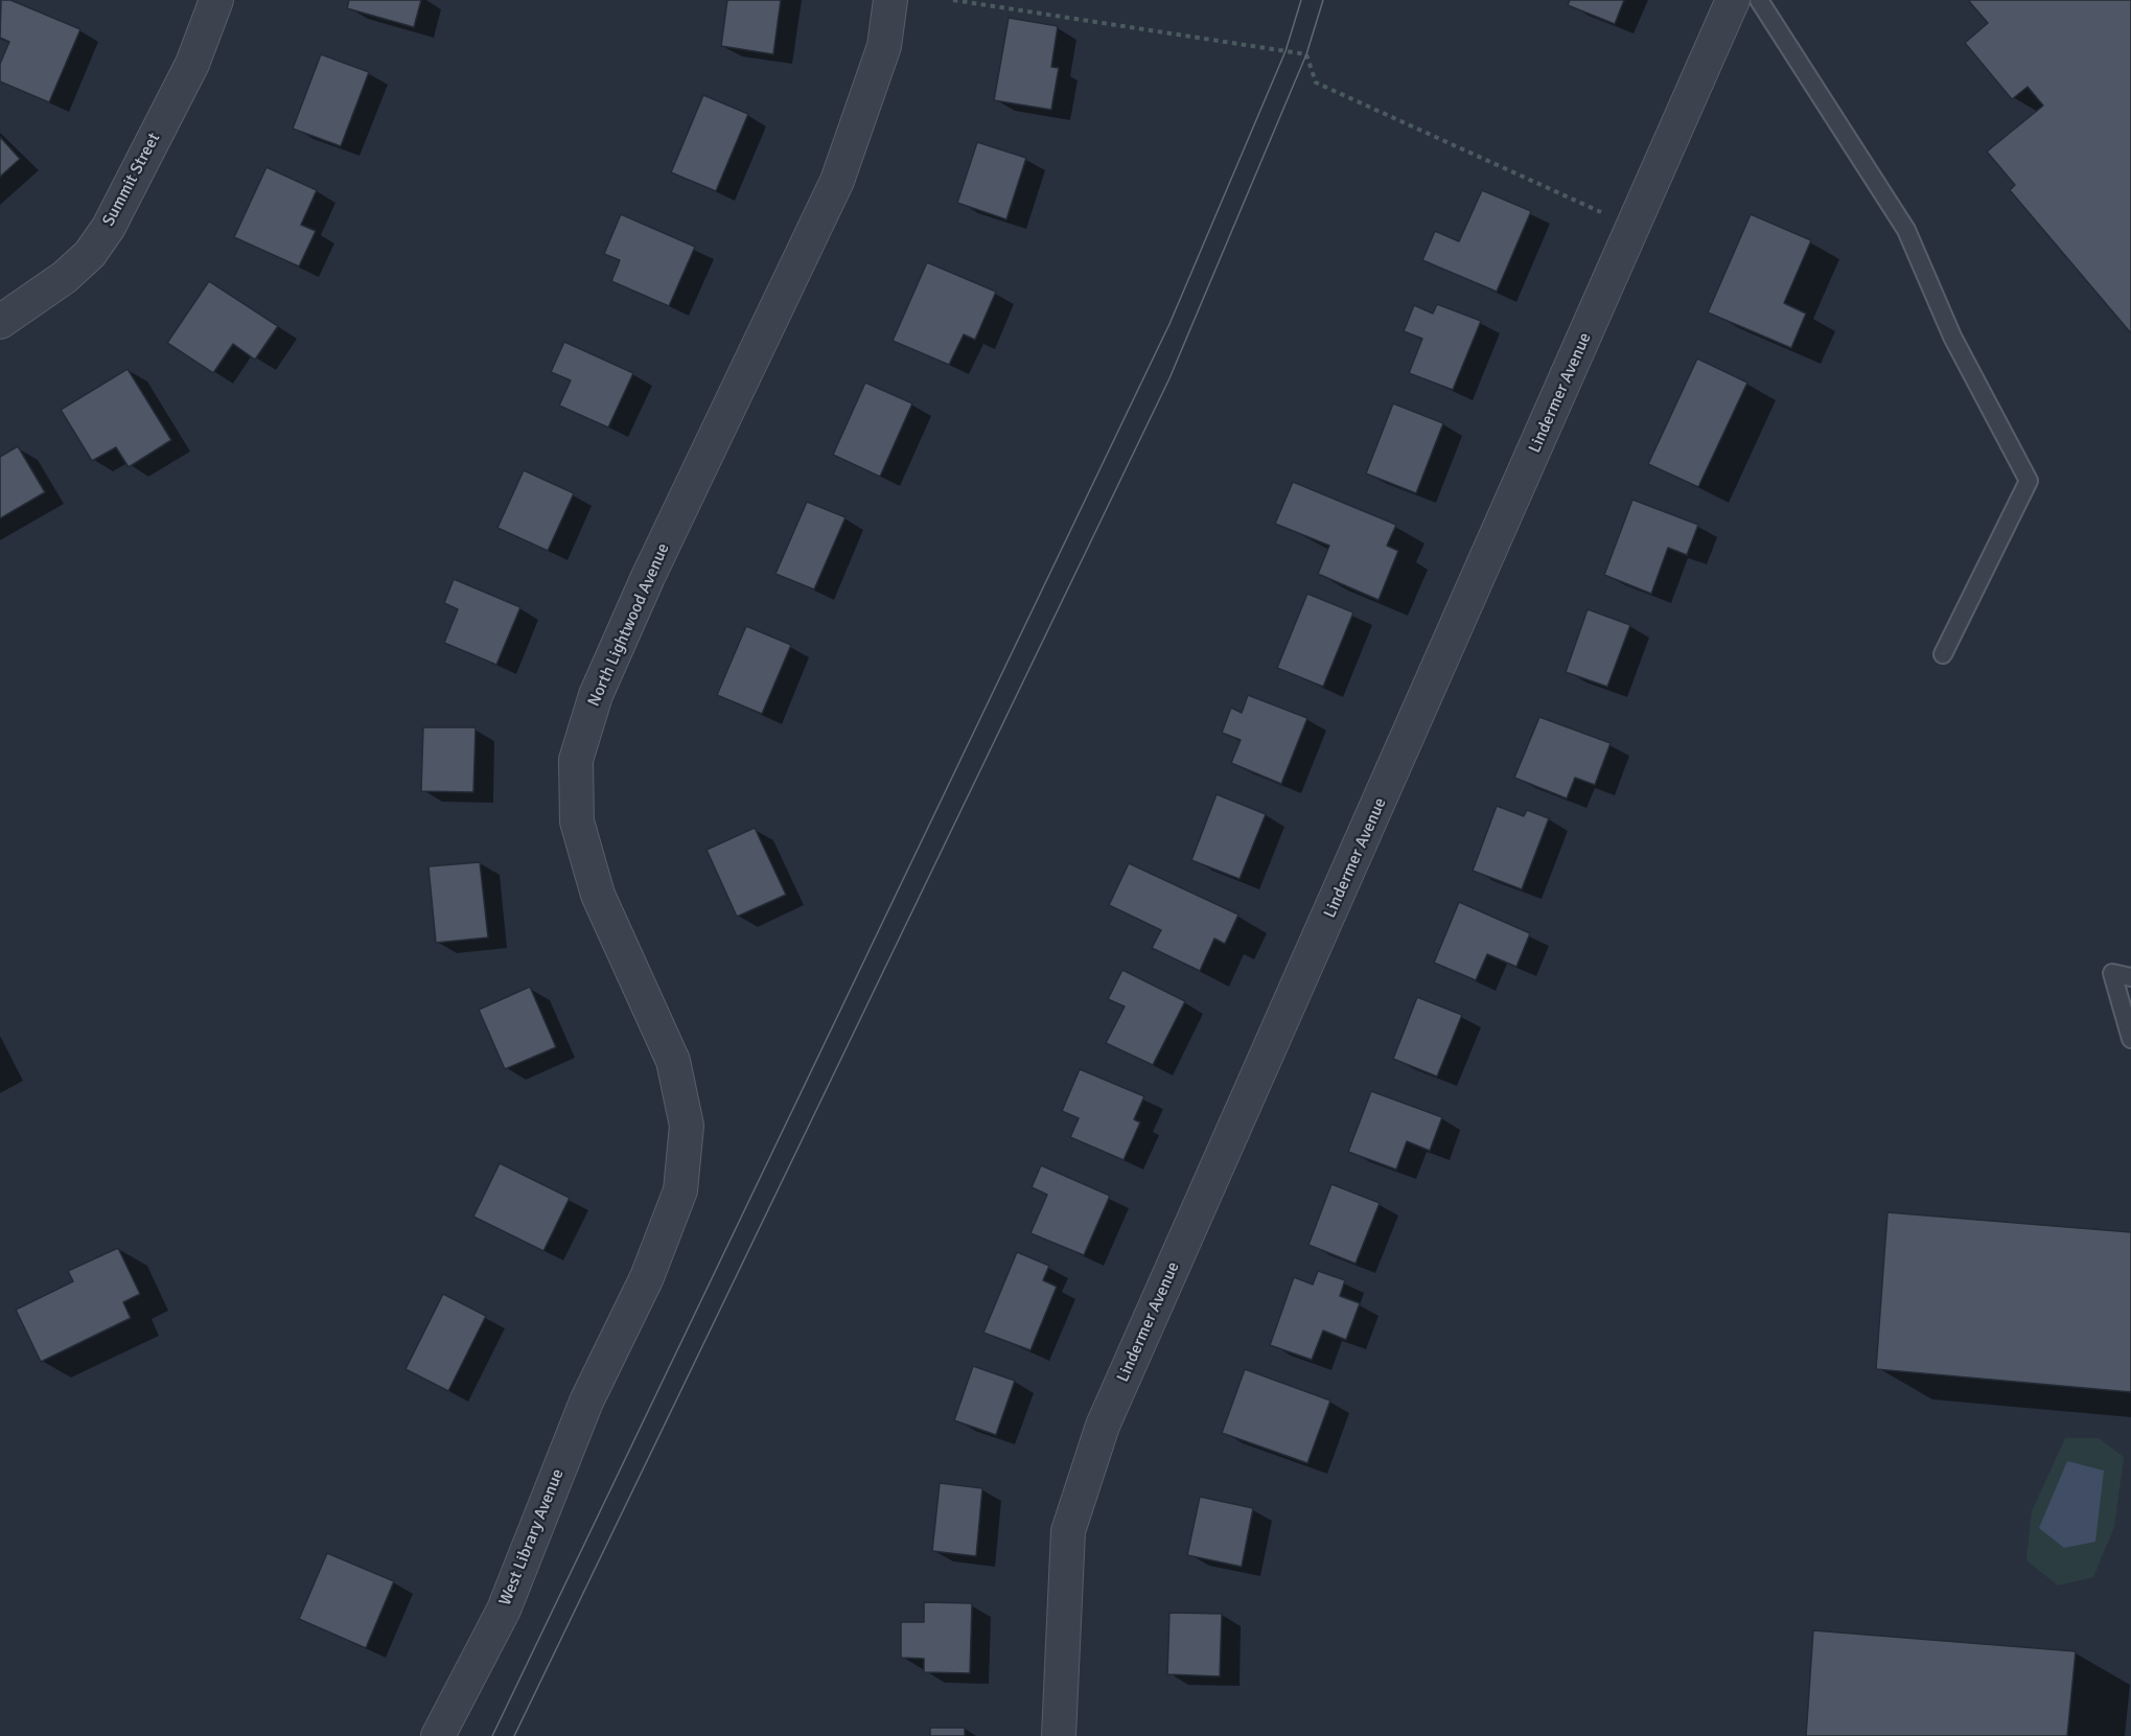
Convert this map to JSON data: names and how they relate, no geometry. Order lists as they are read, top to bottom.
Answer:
{
  "streets": {
    "street": [
      "Summit Street",
      "Lindermer Avenue",
      "North Lightwood Avenue",
      "West Library Avenue"
    ]
  },
  "crossings": [
    ["North Lightwood Avenue", "West Library Avenue"]
  ]
}
